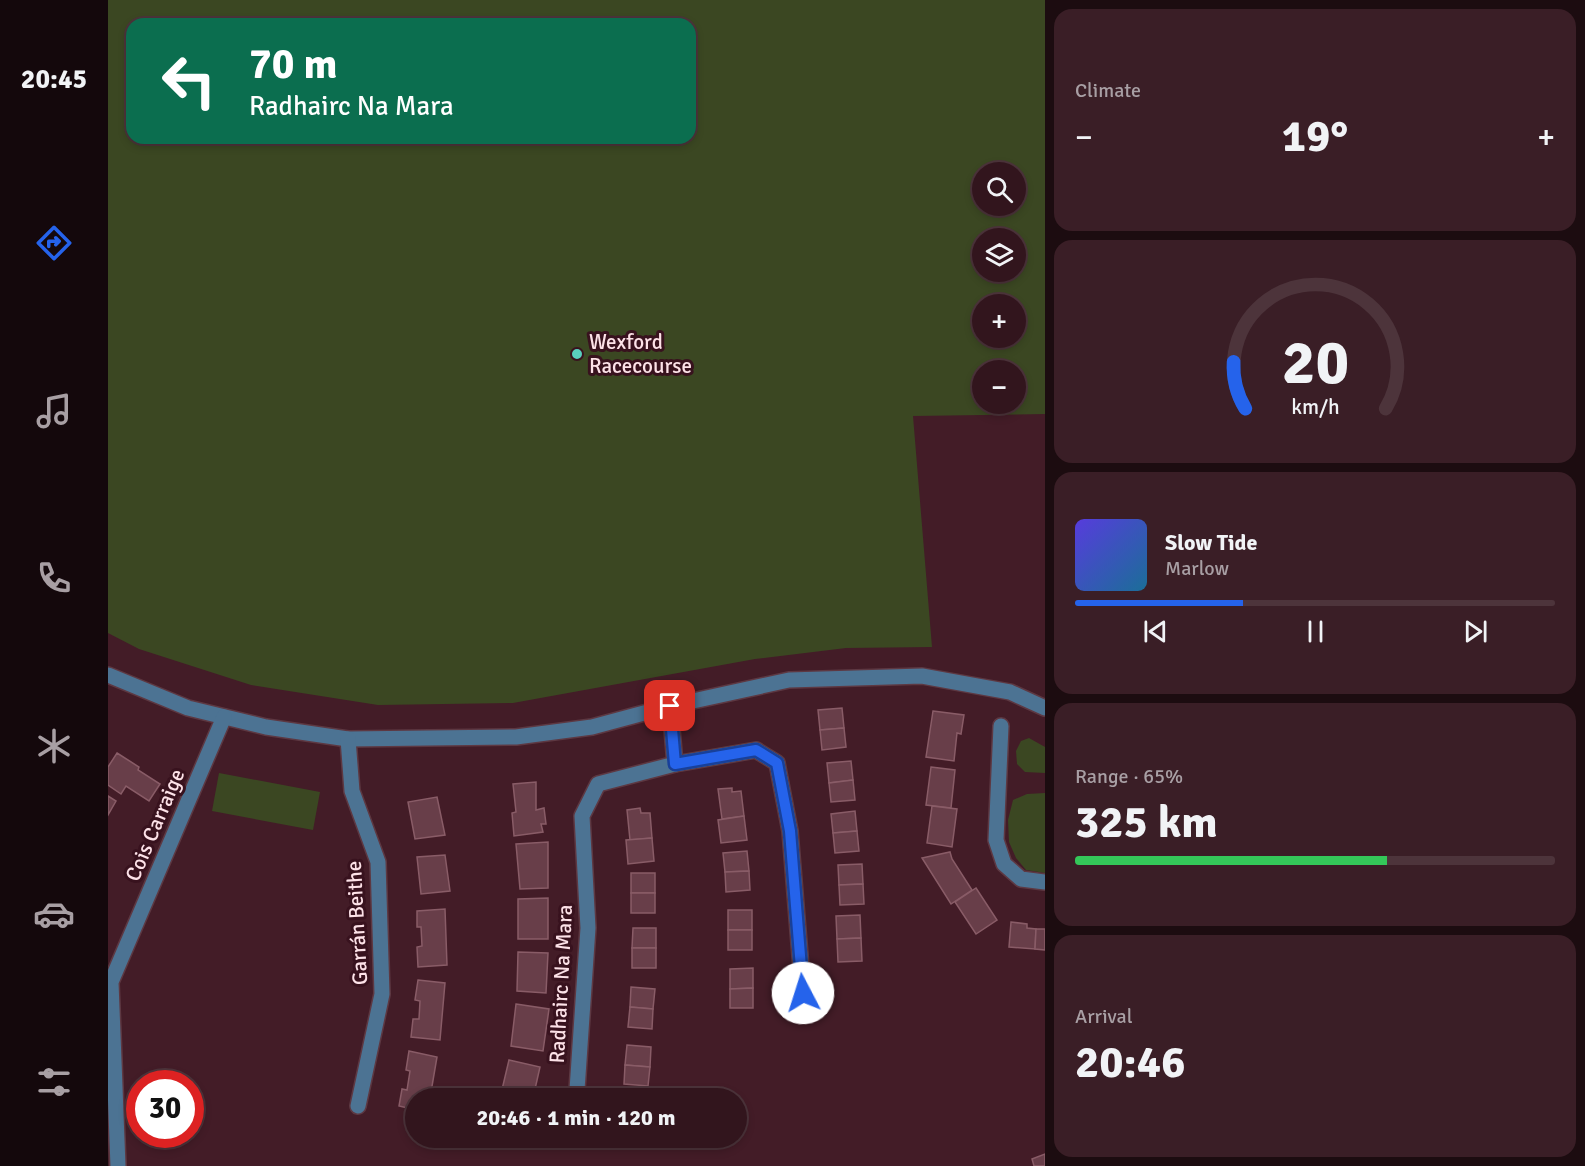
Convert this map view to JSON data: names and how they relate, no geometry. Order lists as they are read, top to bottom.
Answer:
{
  "streets": {
    "street": ["Cois Carraige", "Garrán Beithe", "Radhairc Na Mara"]
  },
  "places": ["Wexford Racecourse"],
  "page": {
    "tabs": "20:45",
    "tile": [
      "Climate",
      ["Range · 65%", "325 km"],
      ["Arrival", "20:46"]
    ],
    "turn": ["70 m", "Radhairc Na Mara"],
    "heat": ["−", "19°", "+"],
    "map_buttons": ["+", "−"],
    "song": ["Slow Tide", "Marlow"],
    "limit": "30",
    "trip": "20:46 · 1 min · 120 m",
    "gauge": ["20", "km/h"]
  }
}
